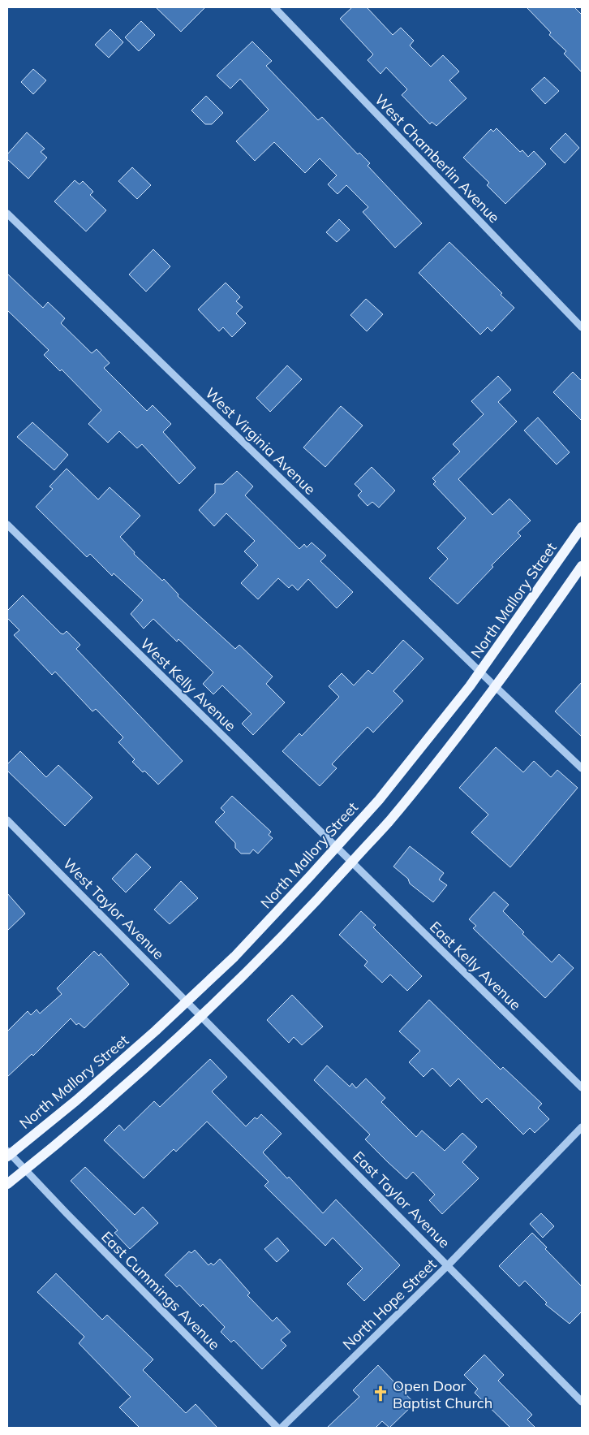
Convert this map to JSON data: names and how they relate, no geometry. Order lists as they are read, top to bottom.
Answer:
{
  "streets": {
    "main road": ["North Mallory Street"],
    "street": [
      "West Chamberlin Avenue",
      "West Virginia Avenue",
      "West Kelly Avenue",
      "West Taylor Avenue",
      "East Kelly Avenue",
      "East Taylor Avenue",
      "East Cummings Avenue",
      "North Hope Street"
    ]
  },
  "crossings": [
    ["West Virginia Avenue", "North Mallory Street"],
    ["North Mallory Street", "West Kelly Avenue"],
    ["North Mallory Street", "West Taylor Avenue"],
    ["North Mallory Street", "East Cummings Avenue"],
    ["West Kelly Avenue", "East Kelly Avenue"],
    ["West Taylor Avenue", "East Taylor Avenue"],
    ["East Taylor Avenue", "North Hope Street"]
  ],
  "places": {
    "church": ["Open Door Baptist Church"]
  }
}
